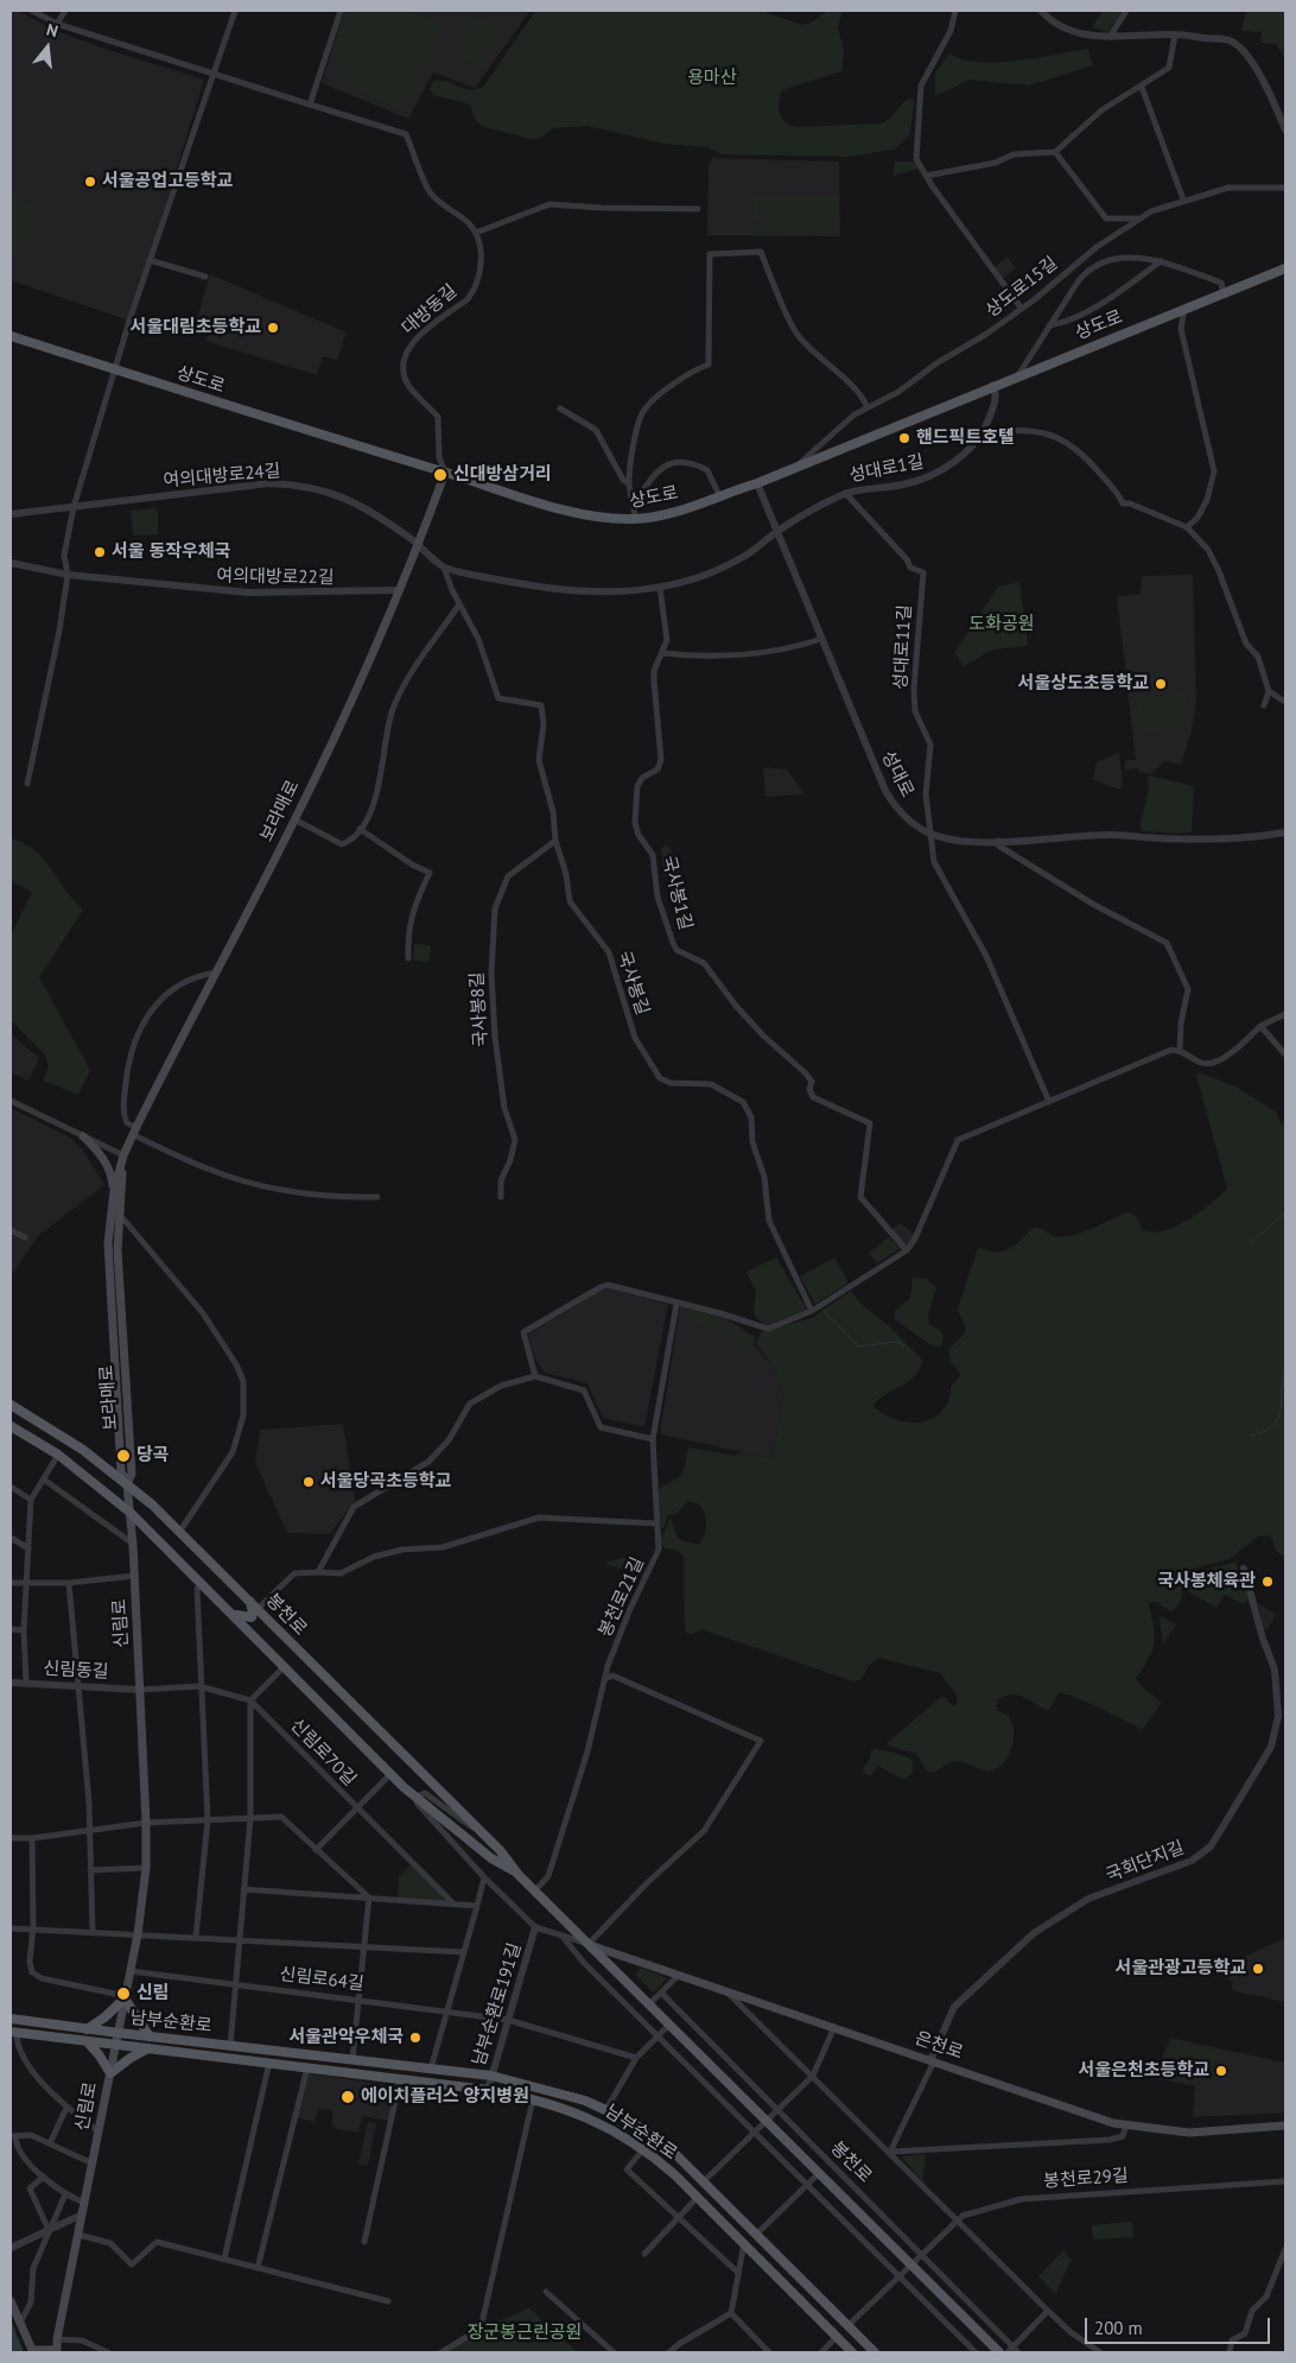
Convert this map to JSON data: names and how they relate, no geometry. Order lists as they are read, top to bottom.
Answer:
{
  "streets": {
    "main road": [
      "상도로",
      "보라매로",
      "봉천로",
      "신림로",
      "남부순환로",
      "은천로"
    ],
    "street": [
      "상도로15길",
      "대방동길",
      "성대로1길",
      "여의대방로24길",
      "여의대방로22길",
      "성대로11길",
      "성대로",
      "국사봉1길",
      "국사봉길",
      "국사봉8길",
      "봉천로21길",
      "신림동길",
      "신림로70길",
      "국회단지길",
      "신림로64길",
      "남부순환로191길",
      "봉천로29길"
    ]
  },
  "crossings": [
    ["상도로15길", "상도로"],
    ["대방동길", "상도로"],
    ["대방동길", "보라매로"],
    ["상도로", "성대로1길"],
    ["상도로", "성대로"],
    ["상도로", "보라매로"],
    ["성대로1길", "성대로11길"],
    ["성대로1길", "성대로"],
    ["성대로1길", "국사봉1길"],
    ["여의대방로24길", "보라매로"],
    ["여의대방로24길", "국사봉길"],
    ["여의대방로22길", "보라매로"],
    ["성대로11길", "성대로"],
    ["보라매로", "국사봉길"],
    ["보라매로", "봉천로"],
    ["보라매로", "신림로"],
    ["국사봉길", "국사봉8길"],
    ["봉천로21길", "봉천로"],
    ["봉천로", "신림로"],
    ["봉천로", "남부순환로"],
    ["봉천로", "은천로"],
    ["봉천로", "봉천로29길"],
    ["신림로", "신림동길"],
    ["신림로", "신림로64길"],
    ["신림로", "남부순환로"],
    ["국회단지길", "은천로"],
    ["신림로64길", "남부순환로191길"],
    ["신림로64길", "남부순환로"],
    ["남부순환로191길", "남부순환로"]
  ],
  "parks": ["용마산", "도화공원", "장군봉근린공원"],
  "places": [
    "서울공업고등학교",
    "서울대림초등학교",
    "핸드픽트호텔",
    "신대방삼거리",
    "서울 동작우체국",
    "서울상도초등학교",
    "당곡",
    "서울당곡초등학교",
    "국사봉체육관",
    "서울관광고등학교",
    "신림",
    "서울관악우체국",
    "서울은천초등학교",
    "에이치플러스 양지병원"
  ],
  "scale_bar": "200 m",
  "north": "top"
}
